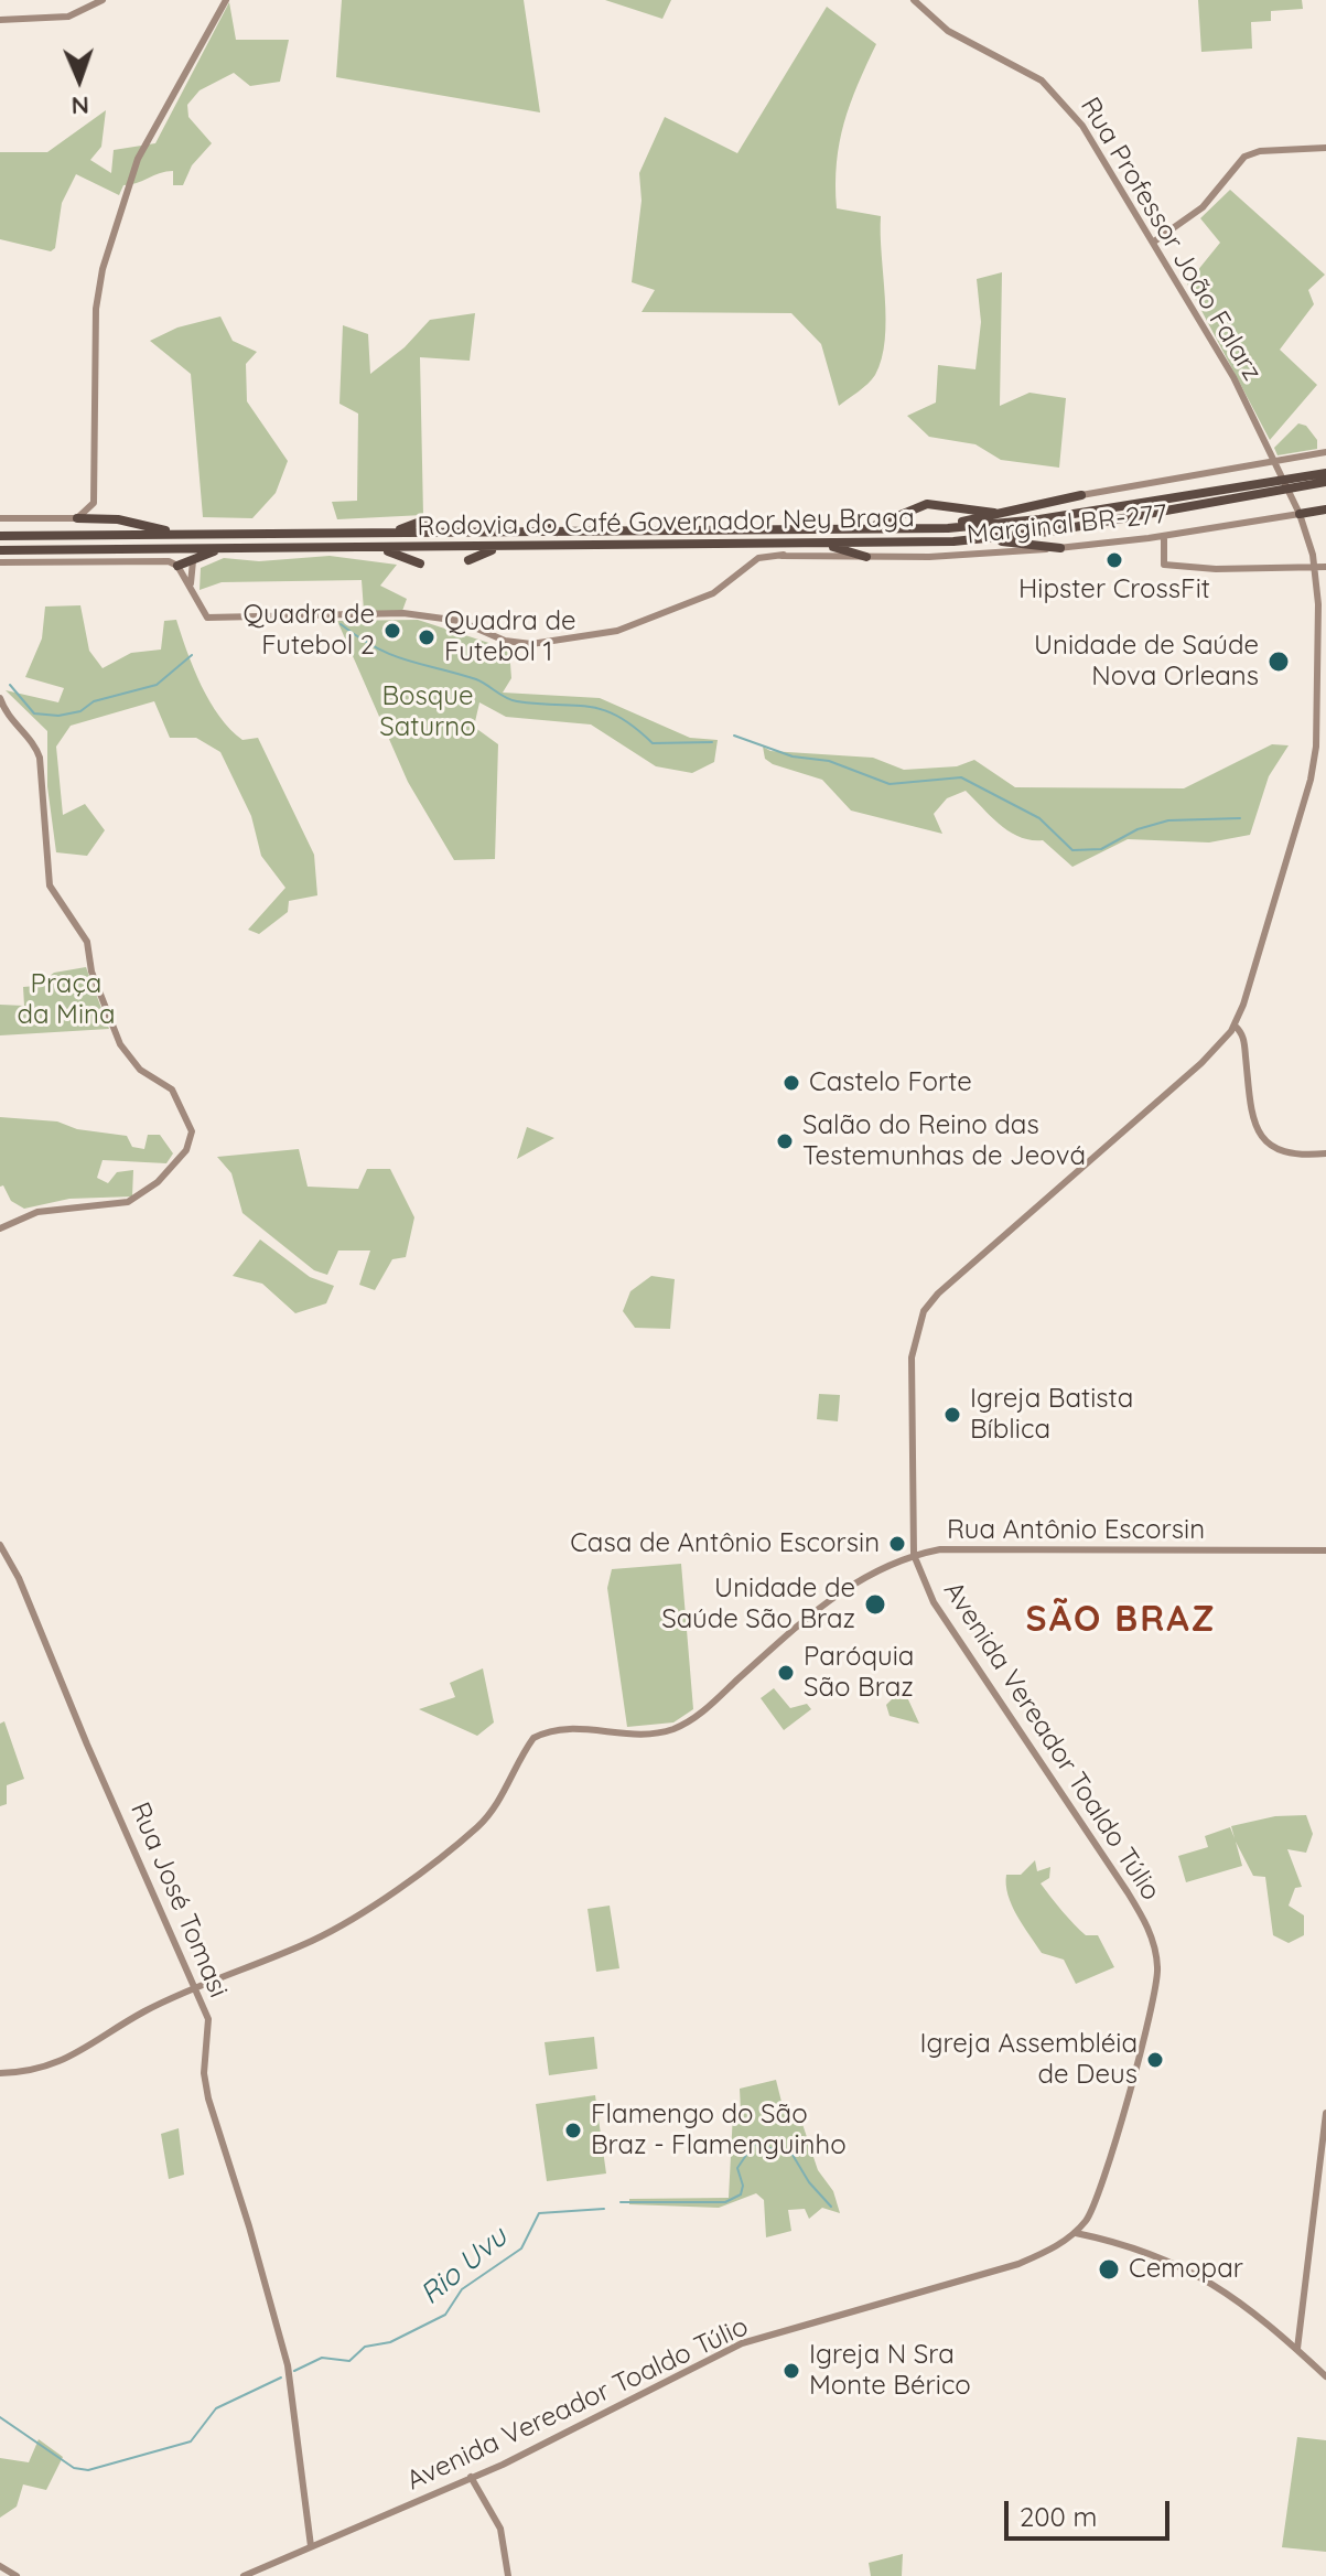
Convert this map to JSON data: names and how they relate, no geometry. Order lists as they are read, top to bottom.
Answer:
{
  "streets": {
    "highway": ["Rodovia do Café Governador Ney Braga"],
    "street": [
      "Rua Professor João Falarz",
      "Marginal BR-277",
      "Rua Antônio Escorsin",
      "Avenida Vereador Toaldo Túlio",
      "Rua José Tomasi"
    ]
  },
  "crossings": [
    ["Rua Professor João Falarz", "Marginal BR-277"],
    ["Rua Professor João Falarz", "Avenida Vereador Toaldo Túlio"],
    ["Marginal BR-277", "Avenida Vereador Toaldo Túlio"],
    ["Rua Antônio Escorsin", "Avenida Vereador Toaldo Túlio"],
    ["Rua Antônio Escorsin", "Rua José Tomasi"],
    ["Avenida Vereador Toaldo Túlio", "Rua José Tomasi"]
  ],
  "districts": ["SÃO BRAZ"],
  "water": ["Rio Uvu"],
  "parks": ["Bosque Saturno", "Praça da Mina"],
  "places": [
    "Hipster CrossFit",
    "Quadra de Futebol 2",
    "Quadra de Futebol 1",
    "Unidade de Saúde Nova Orleans",
    "Castelo Forte",
    "Salão do Reino das Testemunhas de Jeová",
    "Igreja Batista Bíblica",
    "Casa de Antônio Escorsin",
    "Unidade de Saúde São Braz",
    "Paróquia São Braz",
    "Igreja Assembléia de Deus",
    "Flamengo do São Braz - Flamenguinho",
    "Cemopar",
    "Igreja N Sra Monte Bérico"
  ],
  "scale_bar": "200 m",
  "north": "bottom"
}
